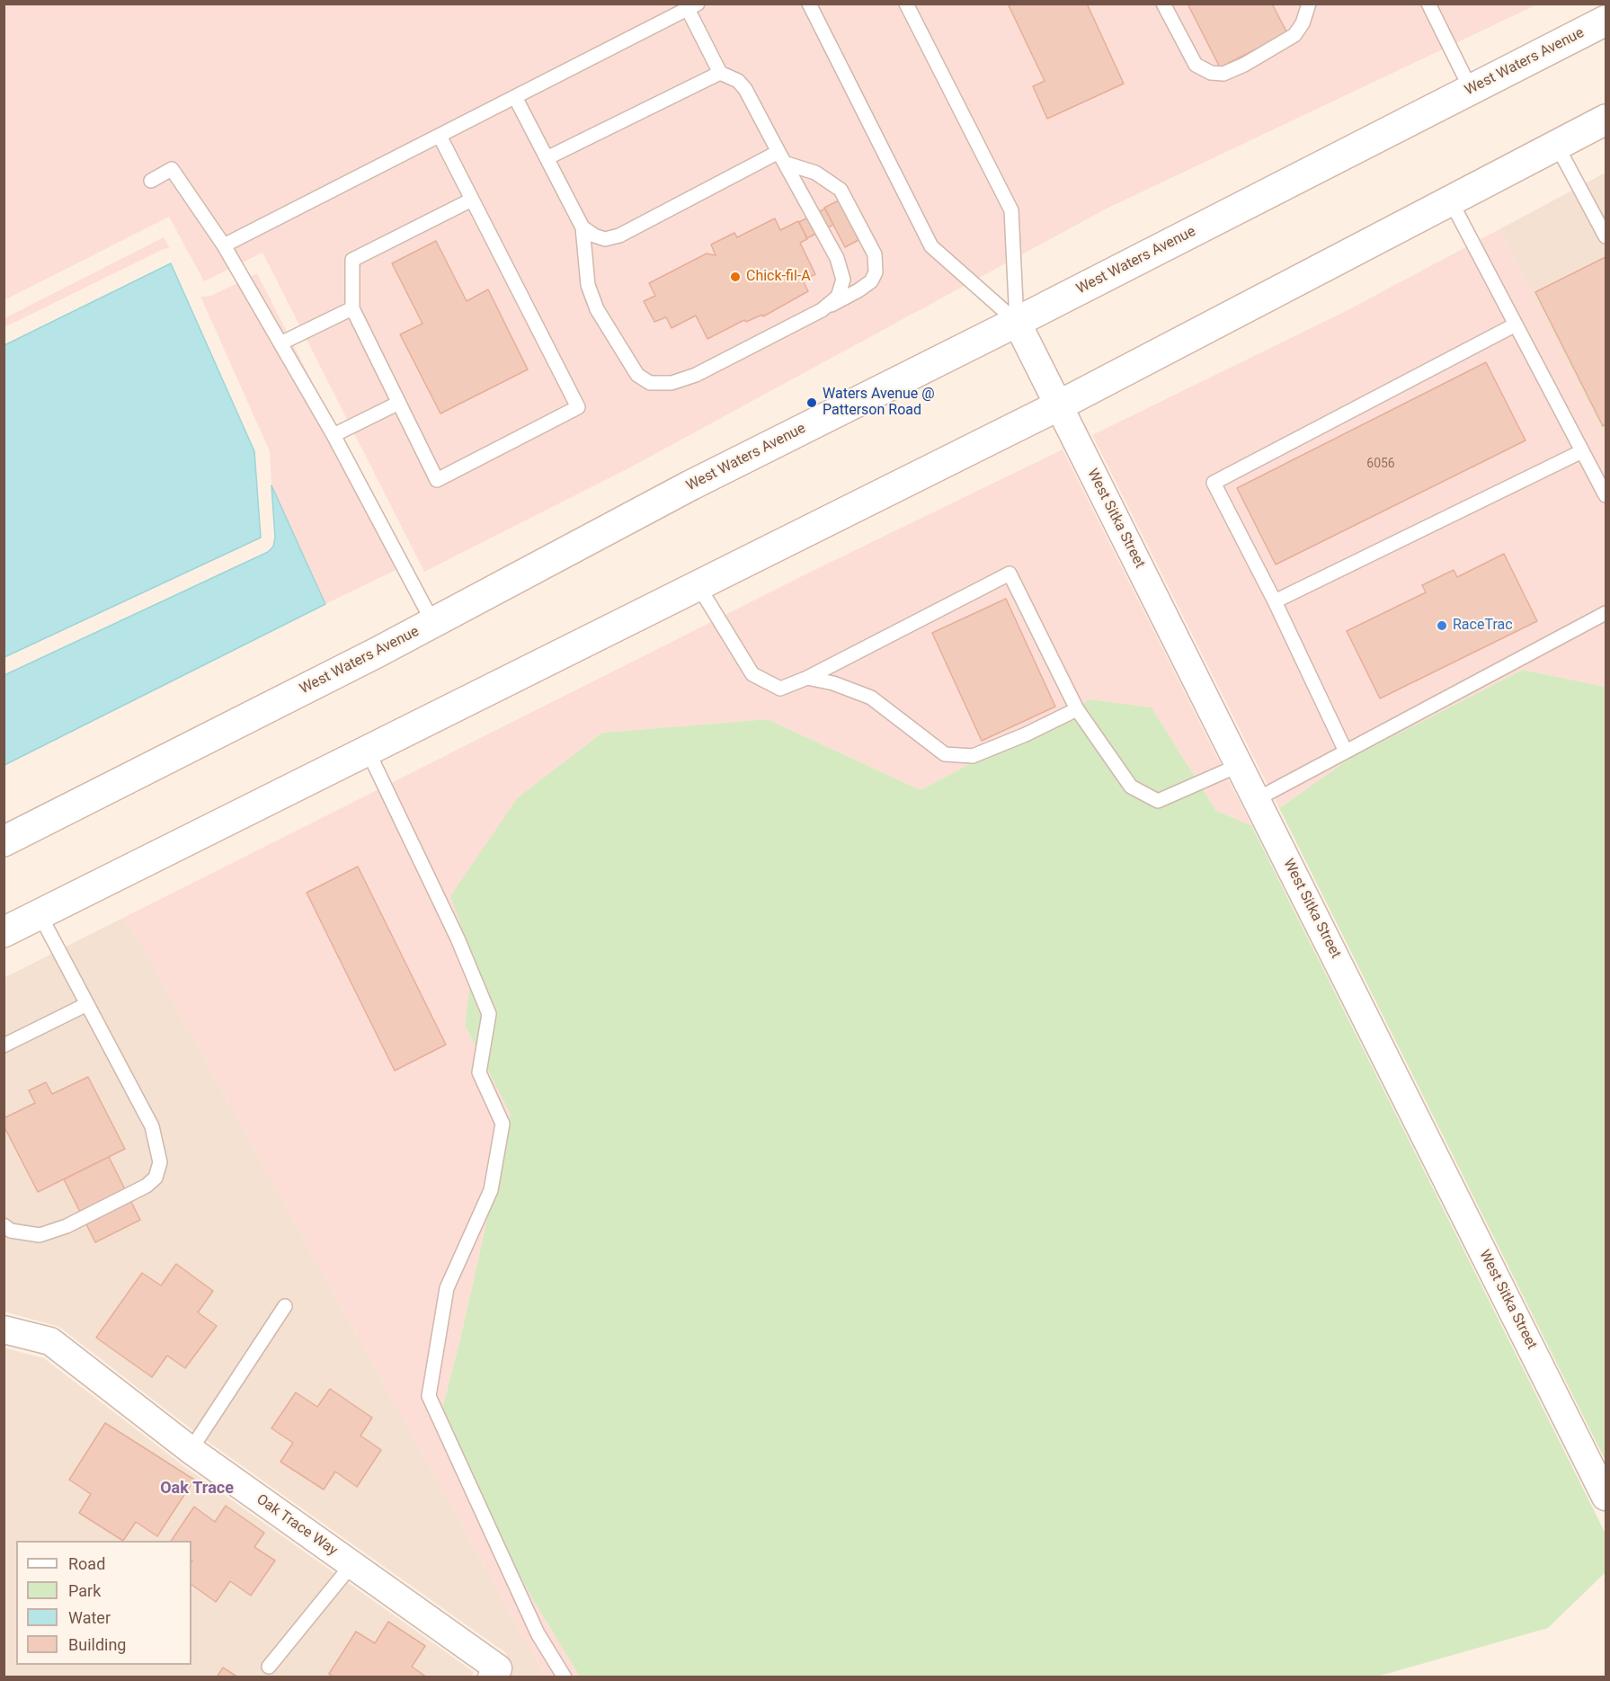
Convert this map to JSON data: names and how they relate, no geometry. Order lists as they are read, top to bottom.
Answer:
{
  "streets": {
    "main road": ["West Waters Avenue"],
    "street": ["West Sitka Street", "Oak Trace Way"]
  },
  "crossings": [
    ["West Waters Avenue", "West Sitka Street"]
  ],
  "districts": ["Oak Trace"],
  "places": ["Chick-fil-A", "Waters Avenue @ Patterson Road", "RaceTrac"],
  "house_numbers": ["6056"],
  "legend": [
    "Road",
    "Park",
    "Water",
    "Building"
  ]
}
